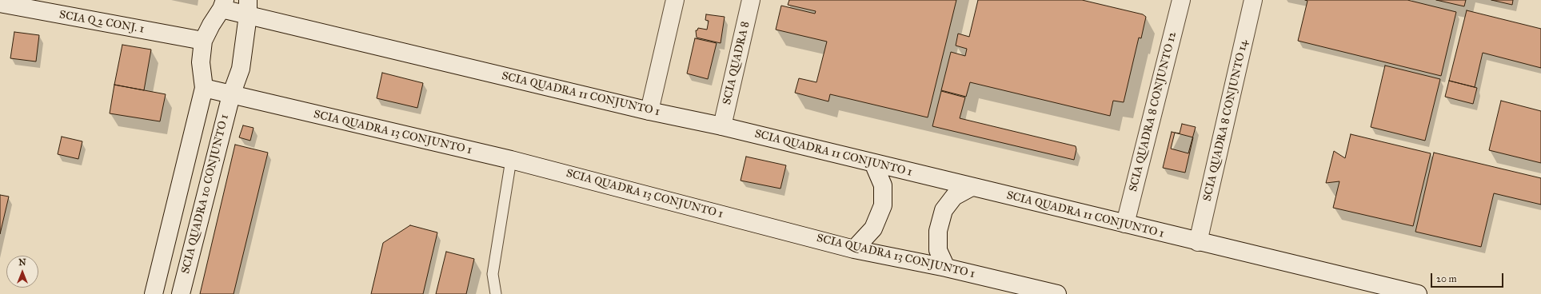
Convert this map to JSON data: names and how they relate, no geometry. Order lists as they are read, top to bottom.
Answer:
{
  "streets": {
    "street": [
      "SCIA Q 2 CONJ. 1",
      "SCIA QUADRA 8",
      "SCIA QUADRA 11 CONJUNTO 1",
      "SCIA QUADRA 8 CONJUNTO 12",
      "SCIA QUADRA 8 CONJUNTO 14",
      "SCIA QUADRA 13 CONJUNTO 1",
      "SCIA QUADRA 10 CONJUNTO 1"
    ]
  },
  "crossings": [
    ["SCIA QUADRA 8", "SCIA QUADRA 11 CONJUNTO 1"],
    ["SCIA QUADRA 11 CONJUNTO 1", "SCIA QUADRA 8 CONJUNTO 12"],
    ["SCIA QUADRA 11 CONJUNTO 1", "SCIA QUADRA 8 CONJUNTO 14"],
    ["SCIA QUADRA 11 CONJUNTO 1", "SCIA QUADRA 10 CONJUNTO 1"],
    ["SCIA QUADRA 13 CONJUNTO 1", "SCIA QUADRA 10 CONJUNTO 1"]
  ],
  "scale_bar": "20 m",
  "north": "top"
}
